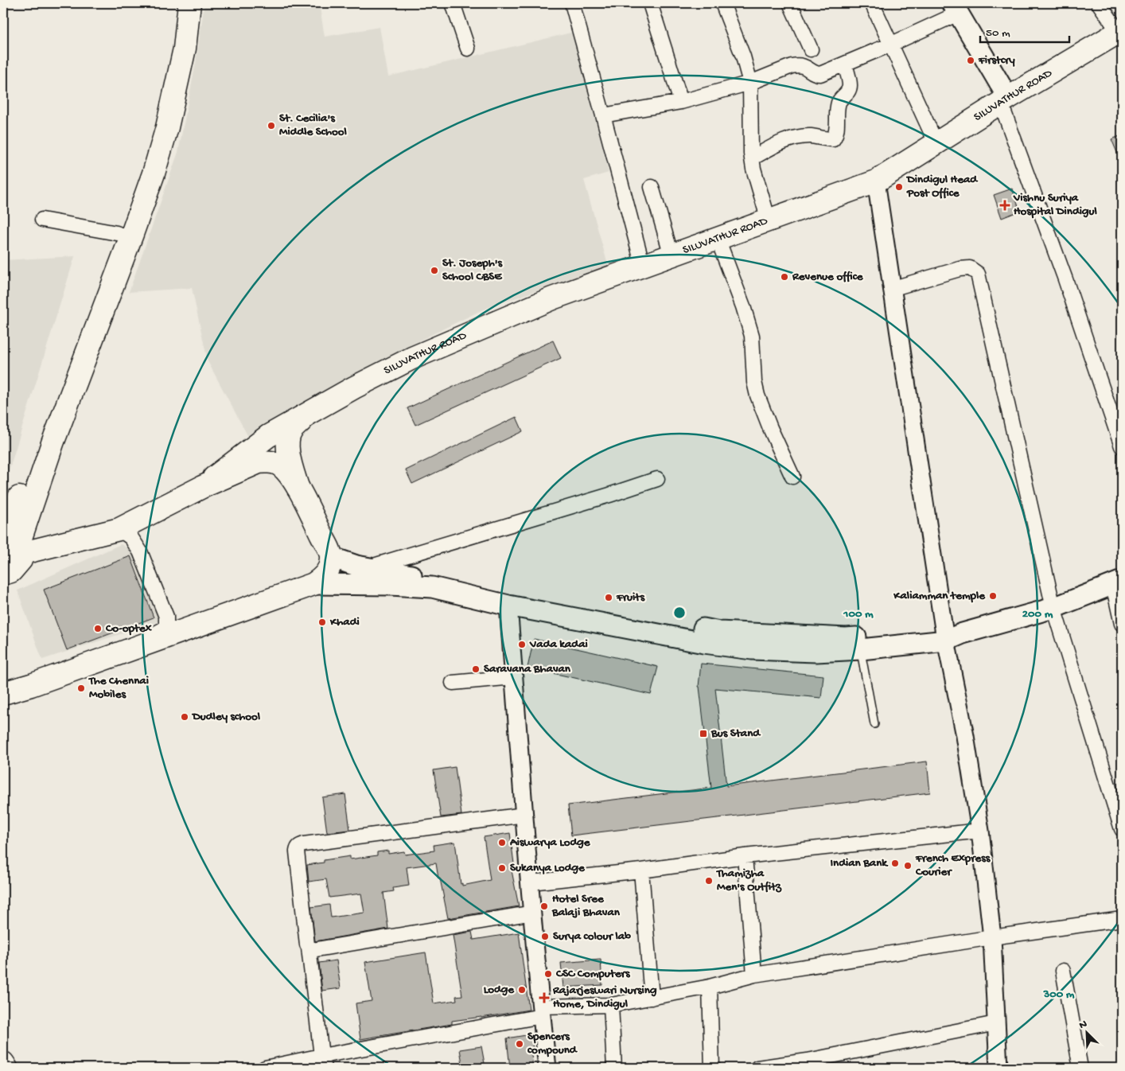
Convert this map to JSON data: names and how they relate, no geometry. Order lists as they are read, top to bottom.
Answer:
{
  "streets": {
    "main road": ["SILUVATHUR ROAD"]
  },
  "places": {
    "other": [
      "Firstcry",
      "St. Cecilia's Middle School",
      "Dindigul Head Post Office",
      "St. Joseph's School CBSE",
      "Revenue office",
      "Kaliamman temple",
      "Fruits",
      "Khadi",
      "Co-optex",
      "Vada kadai",
      "Saravana Bhavan",
      "The Chennai Mobiles",
      "Dudley school",
      "Aiswarya Lodge",
      "Indian Bank",
      "French Express Courier",
      "Sukanya Lodge",
      "Thamizha Men's Outfitz",
      "Hotel Sree Balaji Bhavan",
      "Surya colour lab",
      "CSC Computers",
      "Lodge",
      "Spencers compound"
    ],
    "health": ["Vishnu Suriya Hospital Dindigul", "Rajarjeswari Nursing Home, Dindigul"],
    "transit": ["Bus Stand"]
  },
  "scale_bar": "50 m",
  "north": "top left",
  "rings": ["100 m", "200 m", "300 m"]
}
